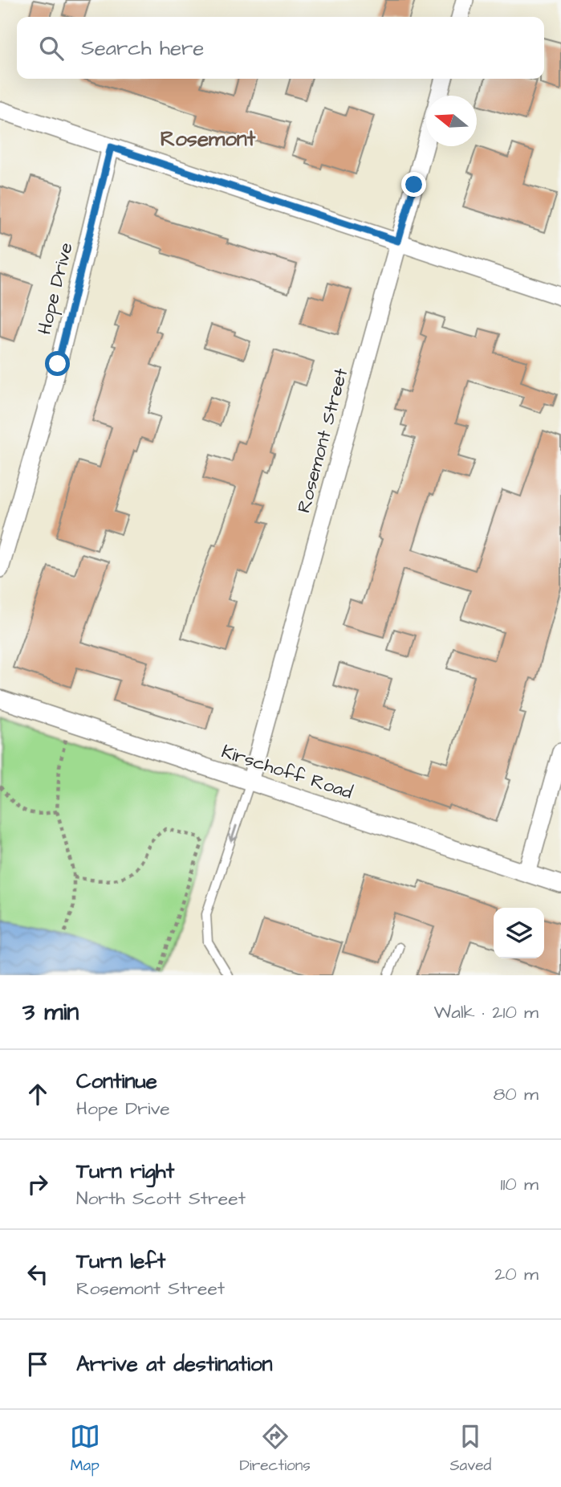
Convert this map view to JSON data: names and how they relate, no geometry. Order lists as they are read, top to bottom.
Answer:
{
  "streets": {
    "street": ["Hope Drive", "Rosemont Street", "Kirschoff Road"]
  },
  "crossings": [
    ["Rosemont Street", "Kirschoff Road"]
  ],
  "districts": ["Rosemont"],
  "north": "left",
  "page": {
    "search": "Search here",
    "heading": ["3 min", "Walk · 210 m"],
    "list": [
      ["Continue", "Hope Drive", "80 m"],
      ["Turn right", "North Scott Street", "110 m"],
      ["Turn left", "Rosemont Street", "20 m"],
      "Arrive at destination"
    ],
    "nav": ["Map", "Directions", "Saved"]
  }
}
